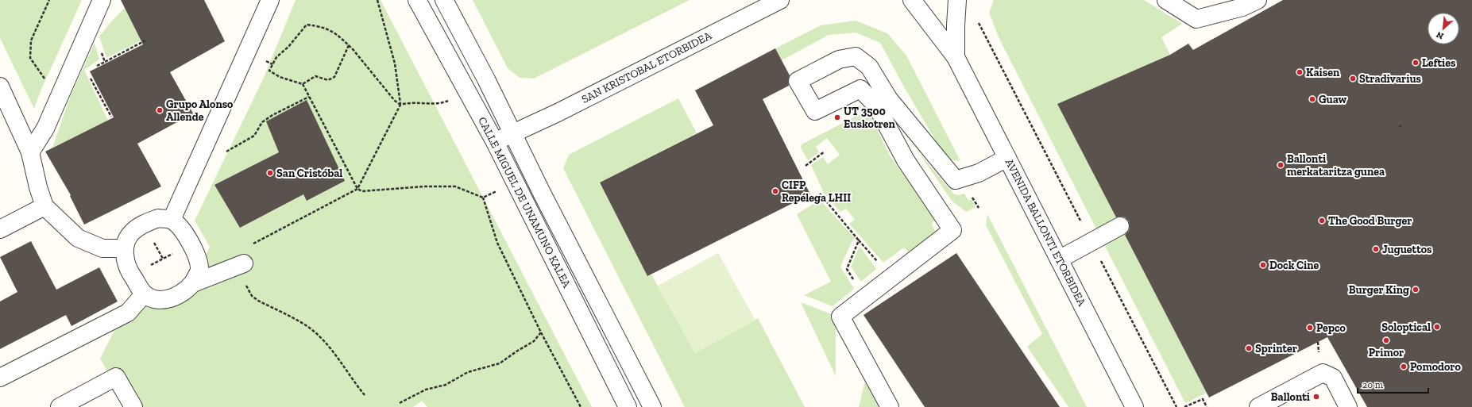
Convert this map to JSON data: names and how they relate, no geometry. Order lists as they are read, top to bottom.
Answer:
{
  "streets": {
    "street": ["SAN KRISTOBAL ETORBIDEA", "CALLE MIGUEL DE UNAMUNO KALEA", "AVENIDA BALLONTI ETORBIDEA"]
  },
  "crossings": [
    ["SAN KRISTOBAL ETORBIDEA", "CALLE MIGUEL DE UNAMUNO KALEA"]
  ],
  "places": [
    "Lefties",
    "Kaisen",
    "Stradivarius",
    "Guaw",
    "Grupo Alonso Allende",
    "UT 3500 Euskotren",
    "Ballonti merkataritza gunea",
    "San Cristóbal",
    "CIFP Repélega LHII",
    "The Good Burger",
    "Juguettos",
    "Dock Cine",
    "Burger King",
    "Soloptical",
    "Pepco",
    "Primor",
    "Sprinter",
    "Pomodoro",
    "Ballonti"
  ],
  "scale_bar": "20 m",
  "north": "bottom left"
}
